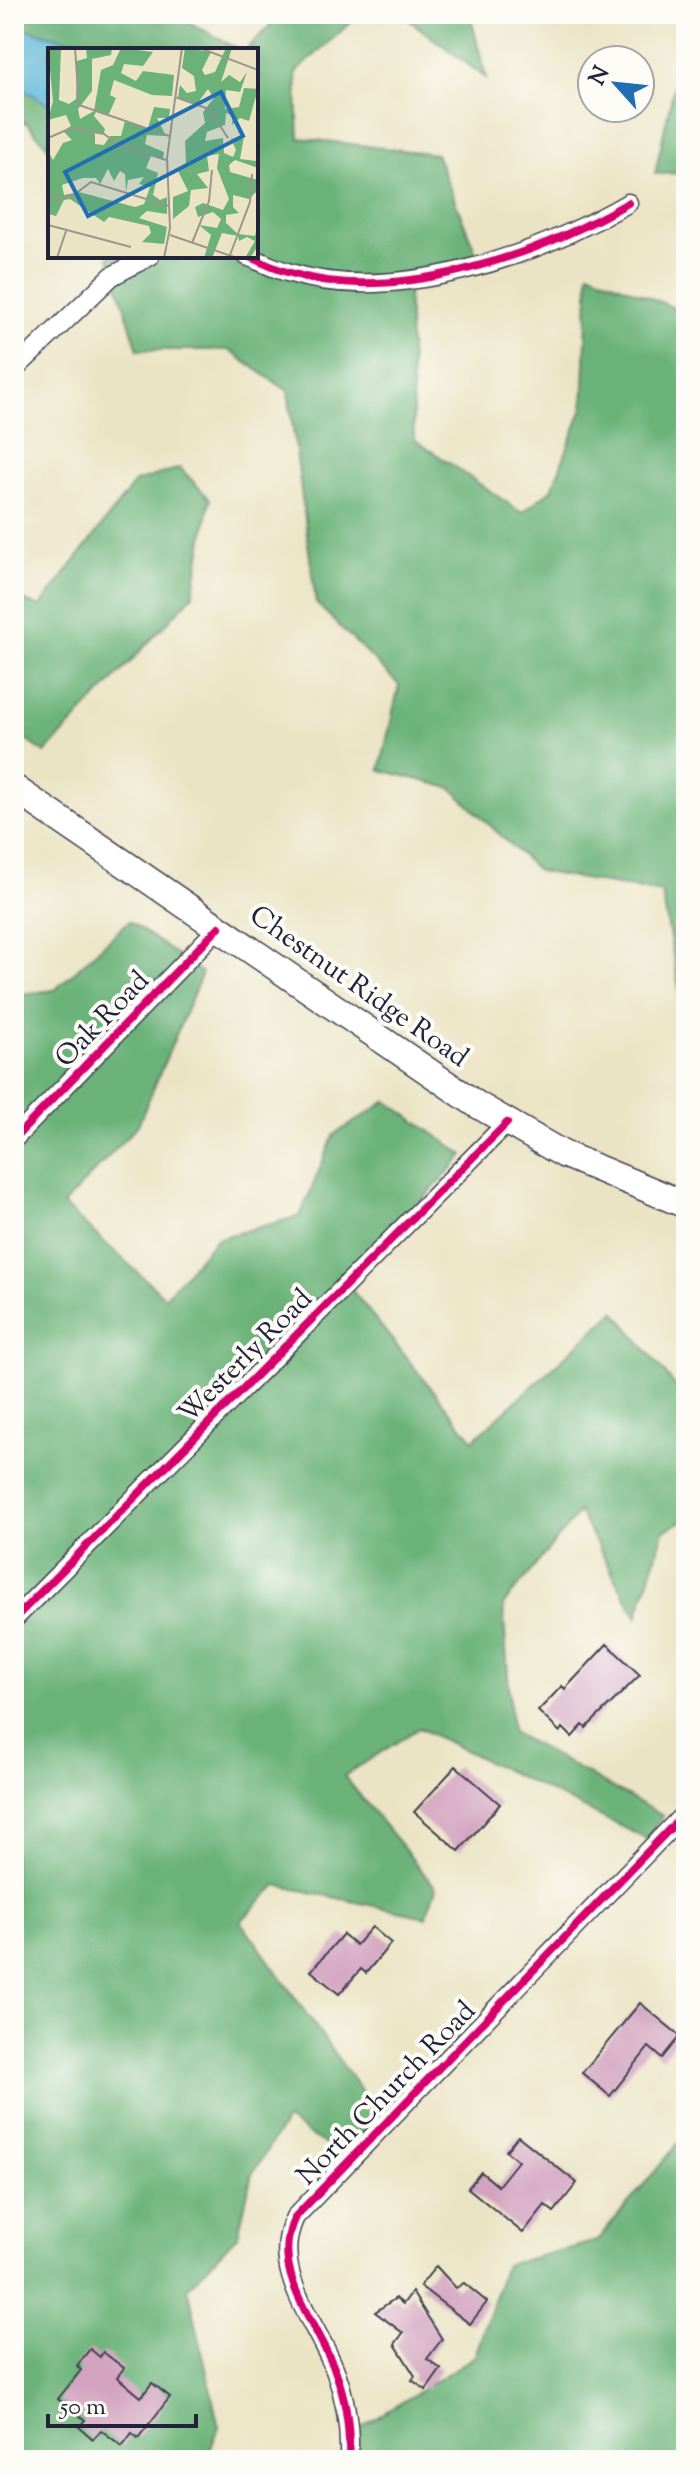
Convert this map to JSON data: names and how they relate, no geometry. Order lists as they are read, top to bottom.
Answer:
{
  "streets": {
    "main road": ["Chestnut Ridge Road"],
    "street": ["Oak Road", "Westerly Road", "North Church Road"]
  },
  "crossings": [
    ["Chestnut Ridge Road", "Oak Road"],
    ["Chestnut Ridge Road", "Westerly Road"]
  ],
  "scale_bar": "50 m",
  "north": "top left"
}
